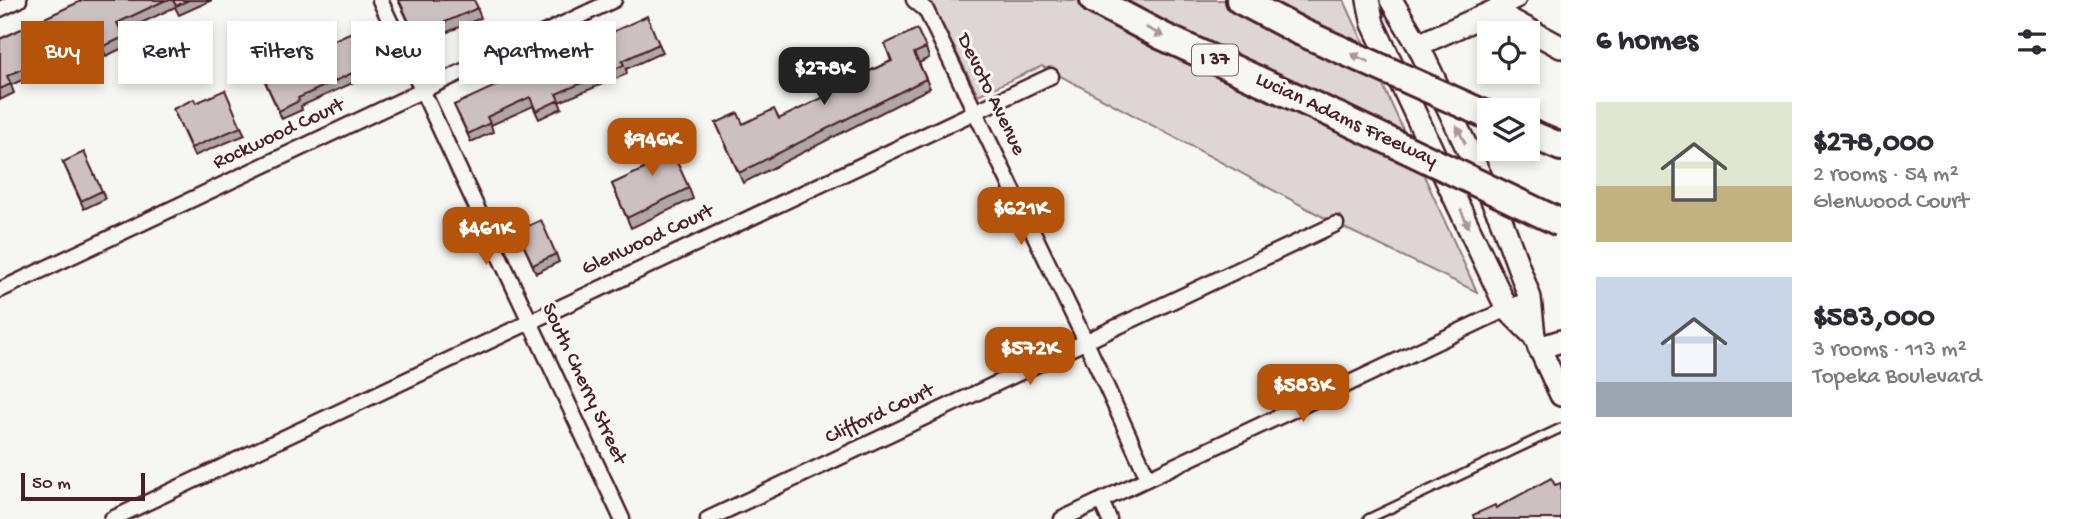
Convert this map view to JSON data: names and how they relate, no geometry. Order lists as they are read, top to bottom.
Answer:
{
  "streets": {
    "highway": ["I 37", "Lucian Adams Freeway"],
    "street": [
      "Devoto Avenue",
      "Rockwood Court",
      "Glenwood Court",
      "South Cherry Street",
      "Clifford Court"
    ]
  },
  "crossings": [
    ["Devoto Avenue", "Glenwood Court"],
    ["Devoto Avenue", "Clifford Court"],
    ["Rockwood Court", "South Cherry Street"],
    ["Glenwood Court", "South Cherry Street"]
  ],
  "scale_bar": "50 m",
  "page": {
    "heading": "6 homes",
    "chip": [
      "Buy",
      "Rent",
      "Filters",
      "New",
      "Apartment"
    ],
    "price": [
      "$278K",
      "$946K",
      "$621K",
      "$461K",
      "$572K",
      "$583K"
    ],
    "list": [
      {
        "name": "$278,000",
        "note": "2 rooms · 54 m² · Glenwood Court"
      },
      {
        "name": "$583,000",
        "note": "3 rooms · 113 m² · Topeka Boulevard"
      }
    ],
    "scale": "50 m"
  }
}
